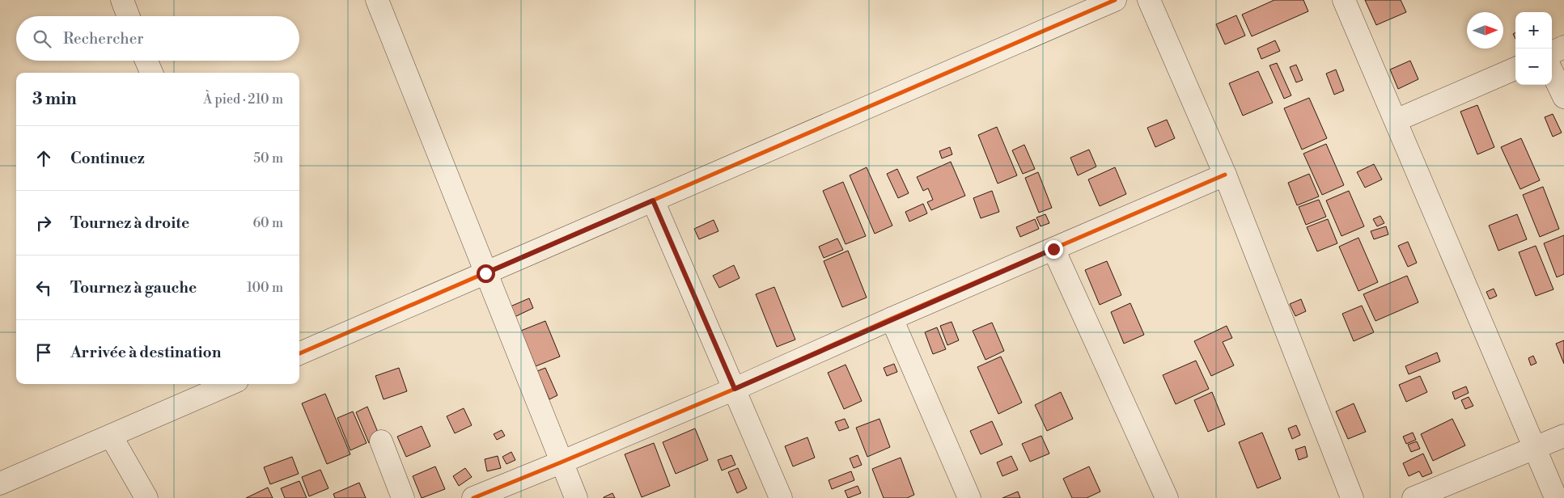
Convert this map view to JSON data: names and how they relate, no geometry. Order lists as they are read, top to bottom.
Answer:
{
  "north": "right",
  "page": {
    "map_buttons": ["+", "−"],
    "search": "Rechercher",
    "heading": ["3 min", "À pied · 210 m"],
    "list": [
      ["Continuez", "50 m"],
      ["Tournez à droite", "60 m"],
      ["Tournez à gauche", "100 m"],
      "Arrivée à destination"
    ]
  }
}
